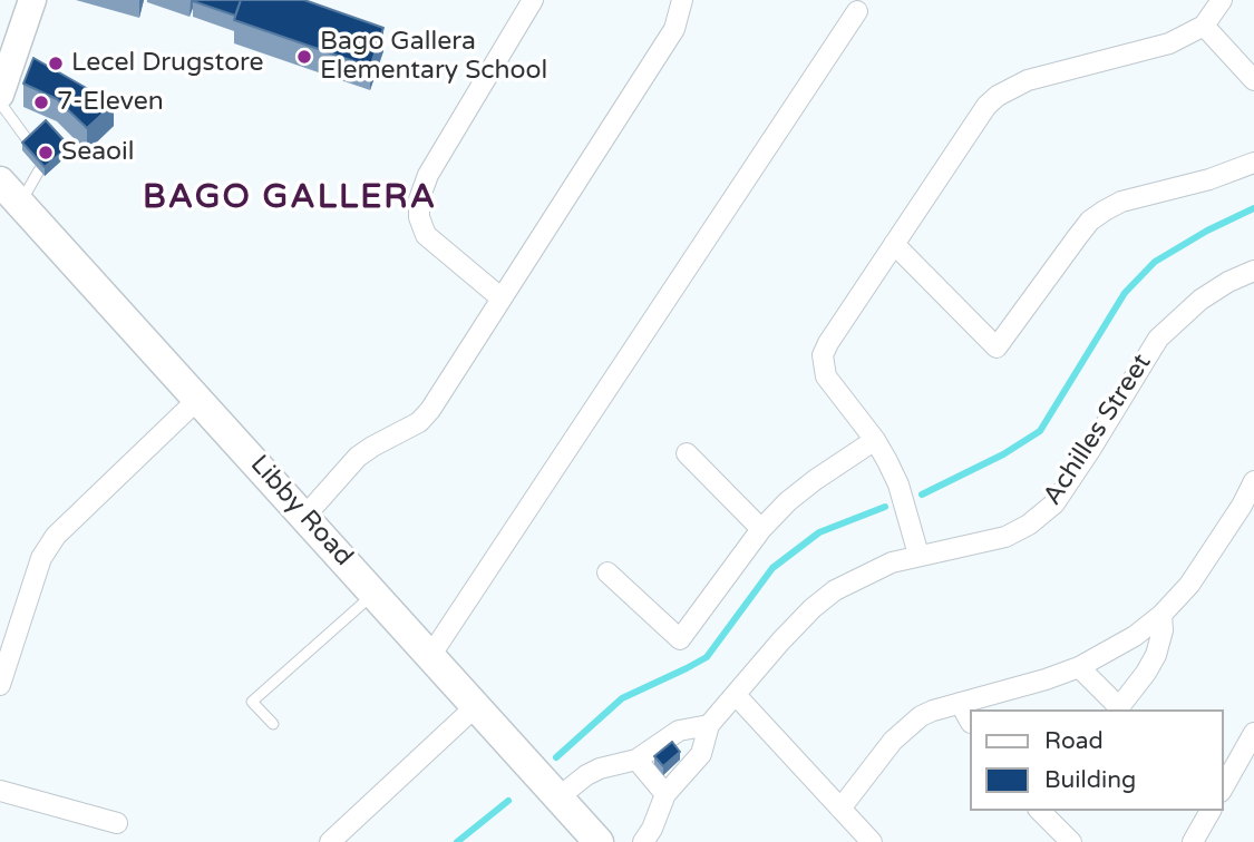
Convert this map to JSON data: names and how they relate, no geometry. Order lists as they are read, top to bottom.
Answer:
{
  "streets": {
    "main road": ["Libby Road"],
    "street": ["Achilles Street"]
  },
  "districts": ["BAGO GALLERA"],
  "places": [
    "Bago Gallera Elementary School",
    "Lecel Drugstore",
    "7-Eleven",
    "Seaoil"
  ],
  "legend": ["Road", "Building"]
}
